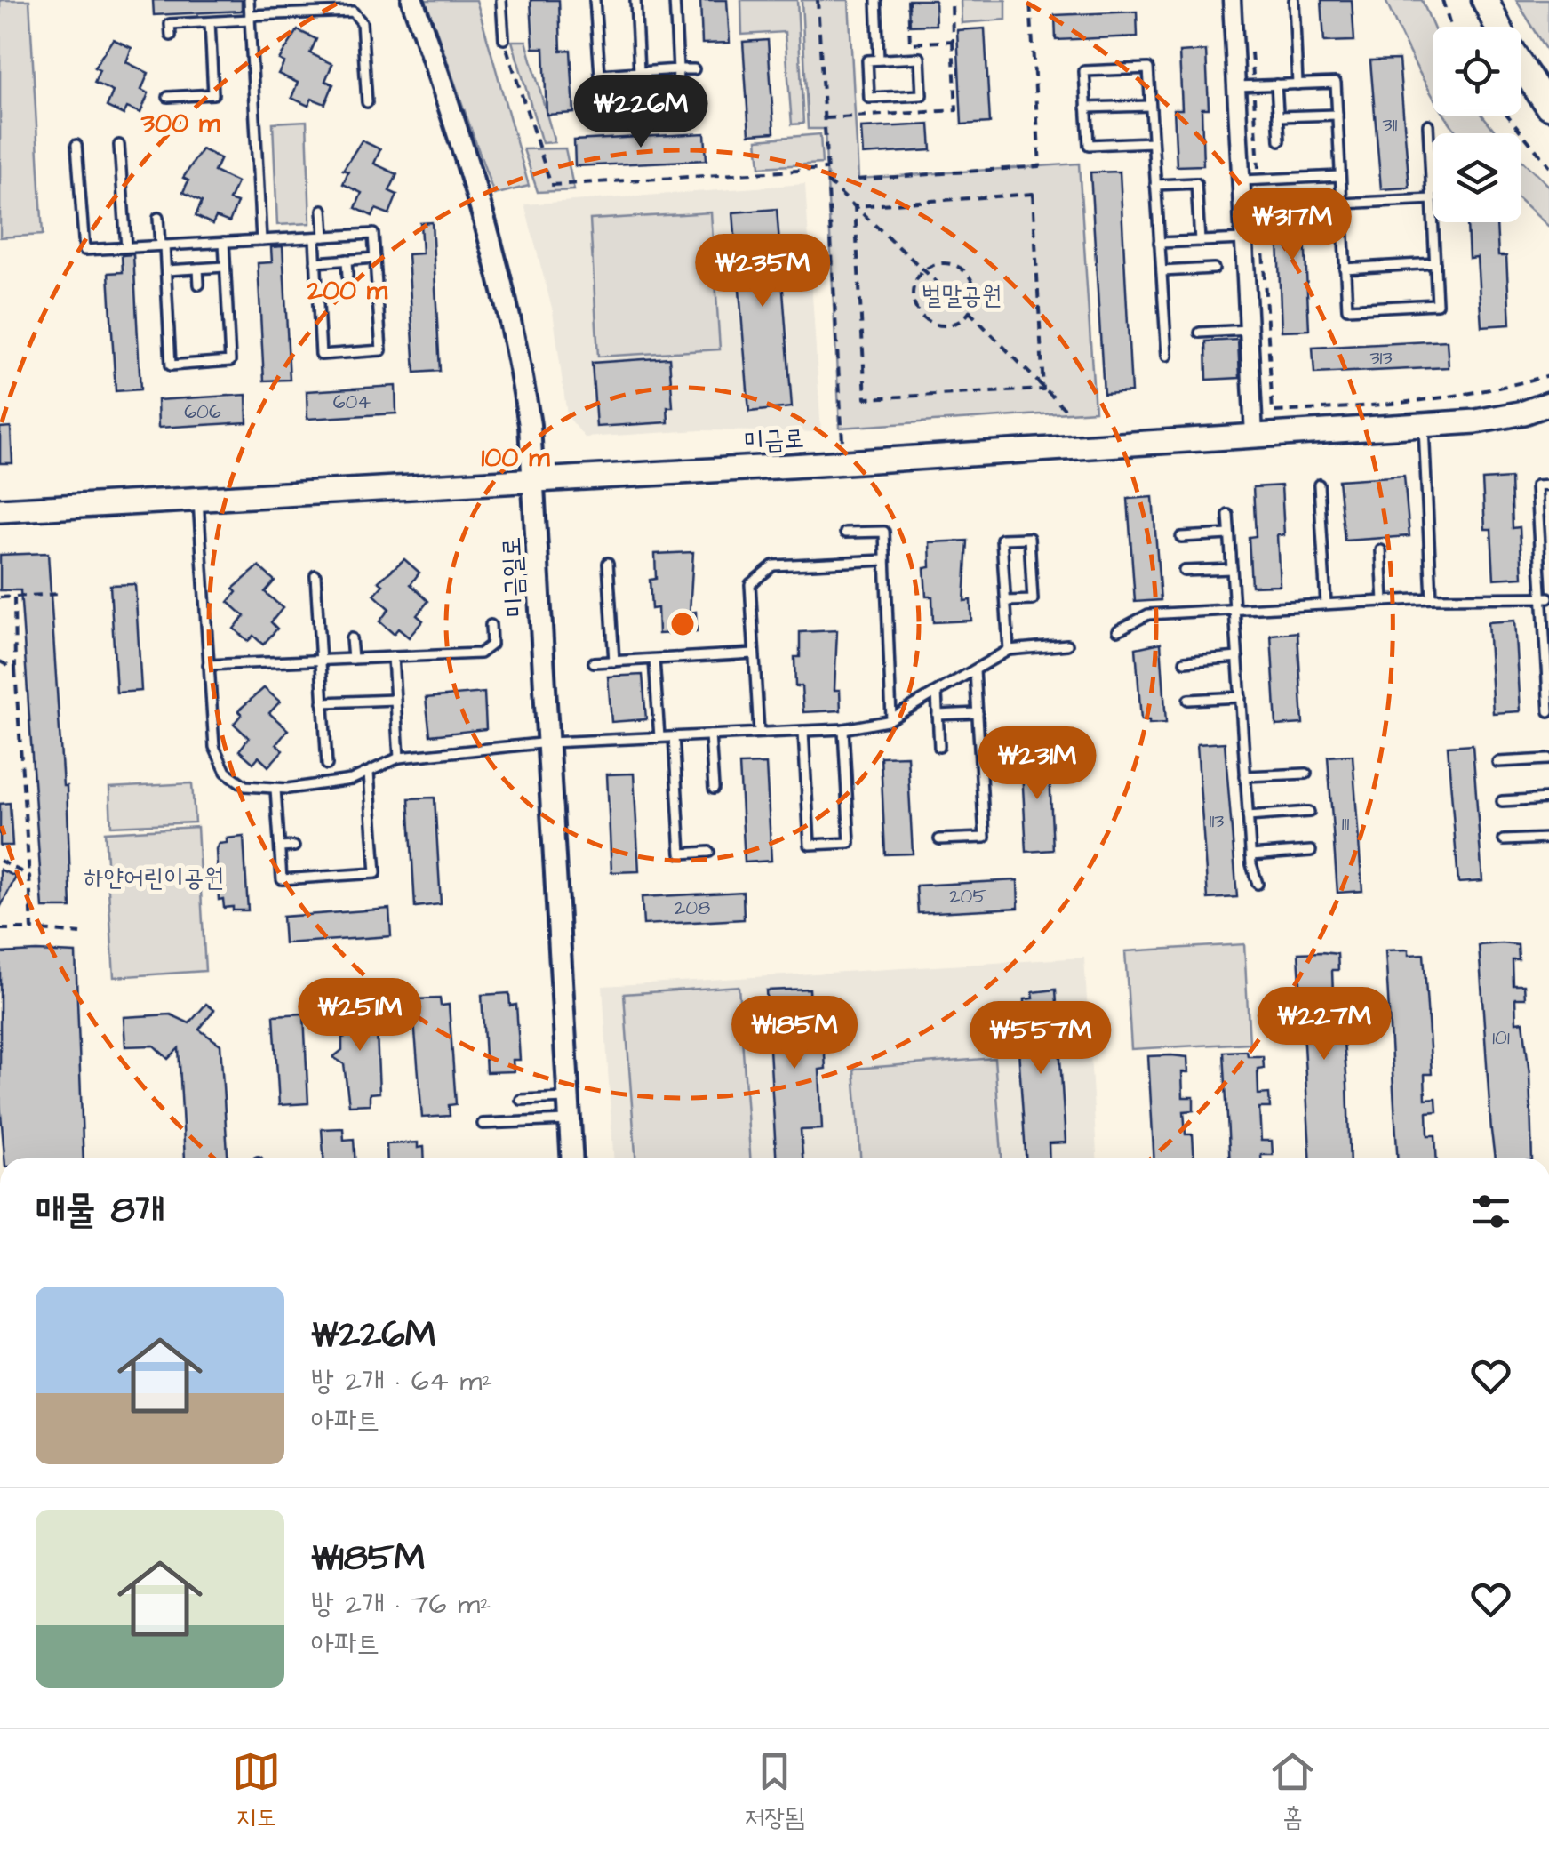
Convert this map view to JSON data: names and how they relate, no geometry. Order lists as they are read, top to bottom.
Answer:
{
  "streets": {
    "main road": ["미금로"],
    "street": ["미금일로"]
  },
  "crossings": [
    ["미금로", "미금일로"]
  ],
  "parks": ["벌말공원", "하얀어린이공원"],
  "house_numbers": [
    "311",
    "313",
    "604",
    "606",
    "113",
    "111",
    "205",
    "208",
    "101"
  ],
  "page": {
    "price": [
      "₩226M",
      "₩317M",
      "₩235M",
      "₩231M",
      "₩251M",
      "₩227M",
      "₩185M",
      "₩557M"
    ],
    "heading": "매물 8개",
    "list": [
      {
        "name": "₩226M",
        "note": "방 2개 · 64 m² · 아파트"
      },
      {
        "name": "₩185M",
        "note": "방 2개 · 76 m² · 아파트"
      }
    ],
    "tabs": ["지도", "저장됨", "홈"]
  },
  "rings": ["300 m", "200 m", "100 m"]
}
